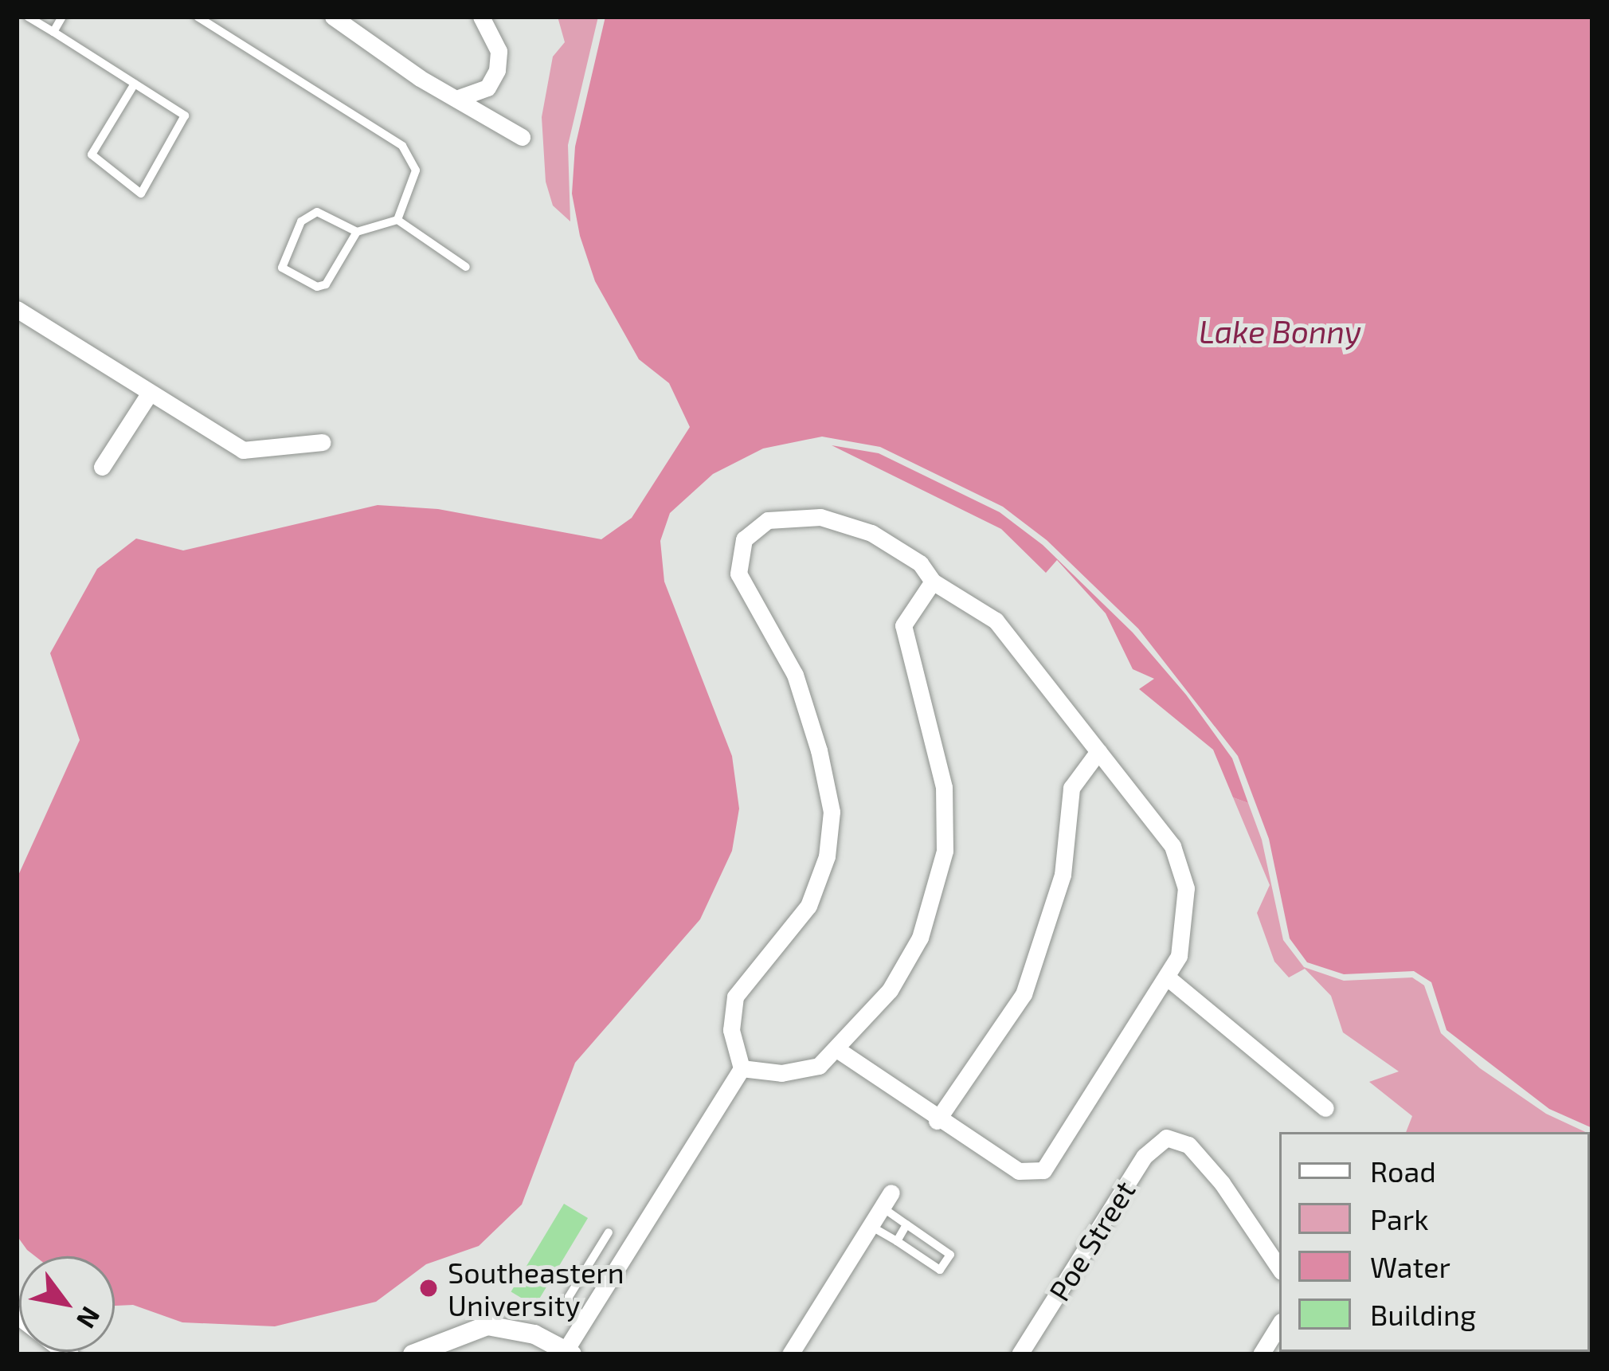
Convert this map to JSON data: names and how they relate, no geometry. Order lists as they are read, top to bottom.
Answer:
{
  "streets": {
    "street": ["Poe Street"]
  },
  "water": ["Lake Bonny"],
  "places": ["Southeastern University"],
  "legend": [
    "Road",
    "Park",
    "Water",
    "Building"
  ],
  "north": "bottom right"
}
